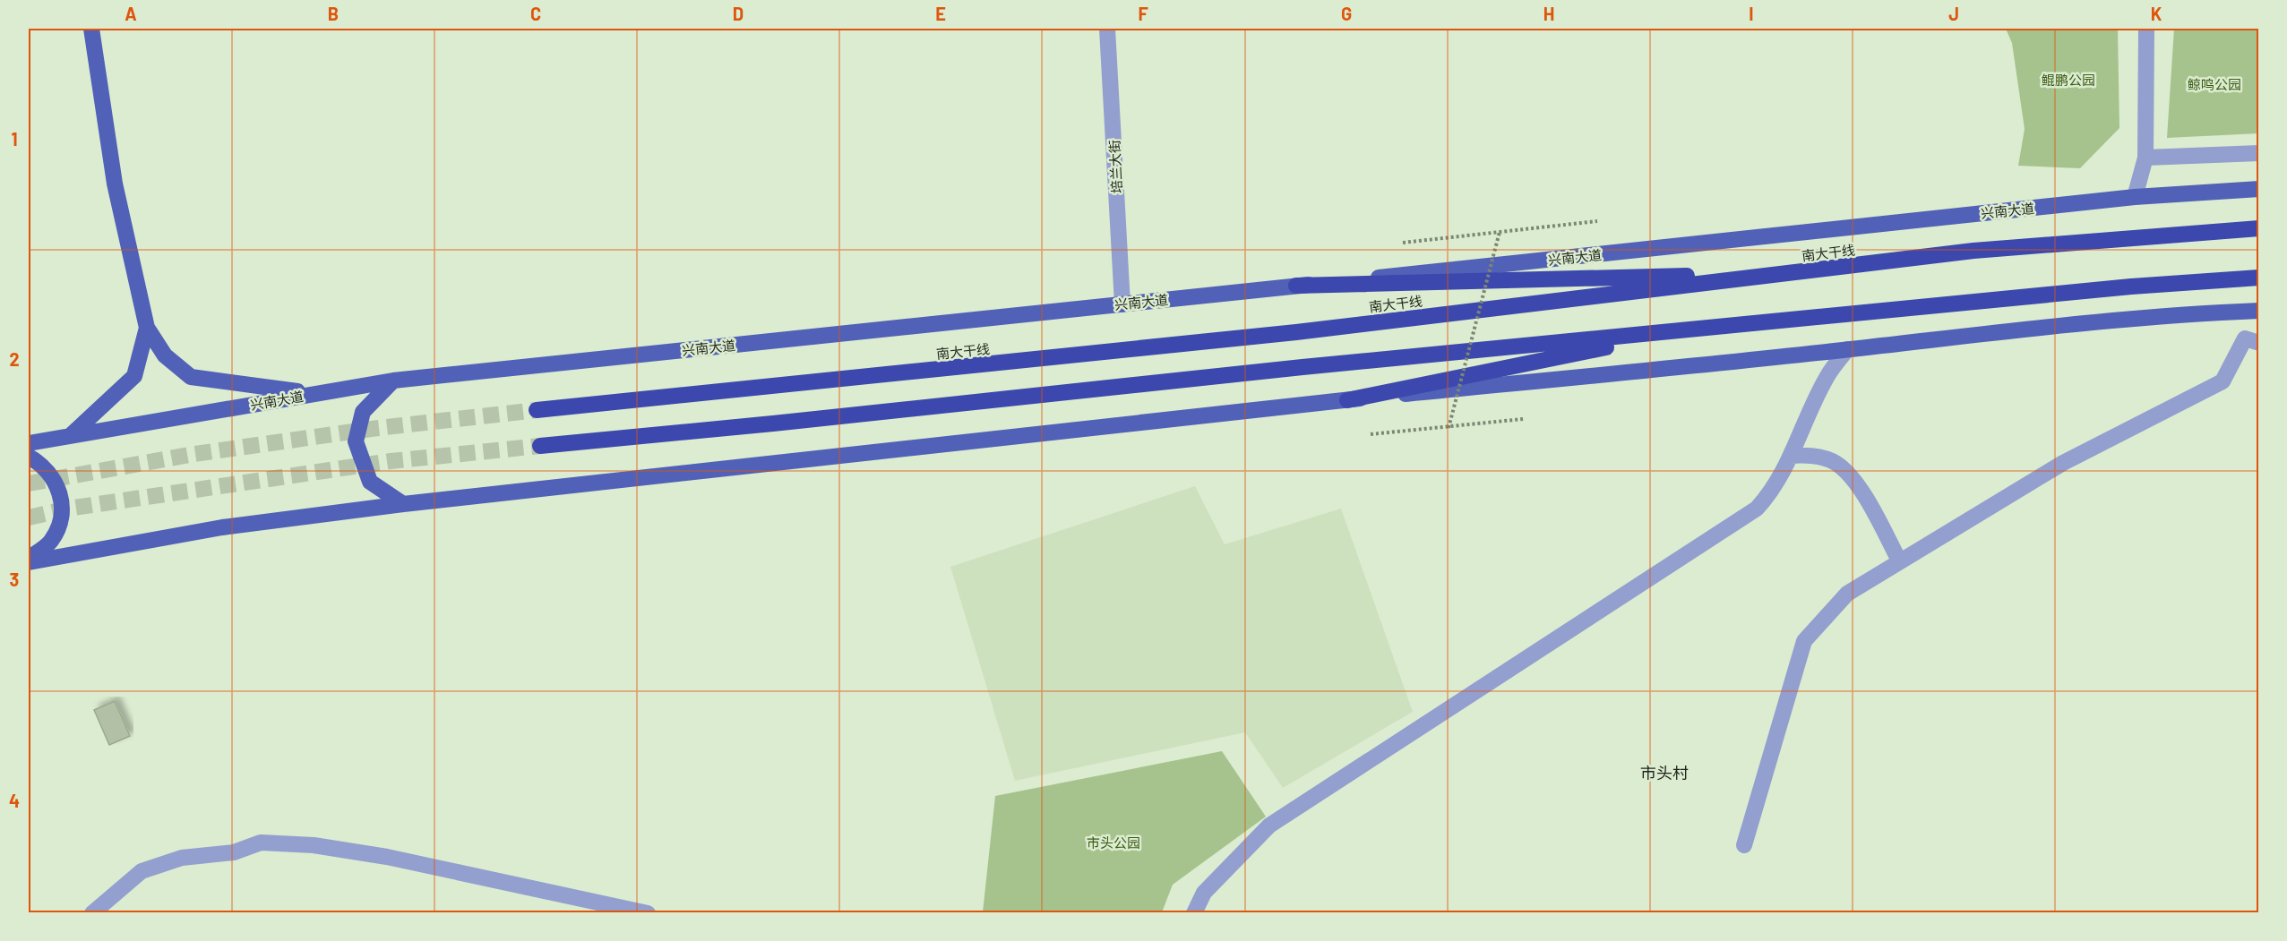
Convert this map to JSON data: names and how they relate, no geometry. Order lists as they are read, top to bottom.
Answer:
{
  "streets": {
    "highway": ["南大干线"],
    "main road": ["兴南大道"],
    "street": ["培兰大街"]
  },
  "crossings": [
    ["培兰大街", "兴南大道"]
  ],
  "districts": ["市头村"],
  "parks": ["鲲鹏公园", "鲸鸣公园", "市头公园"],
  "grid": {
    "columns": [
      "A",
      "B",
      "C",
      "D",
      "E",
      "F",
      "G",
      "H",
      "I",
      "J",
      "K"
    ],
    "rows": [
      "1",
      "2",
      "3",
      "4"
    ]
  }
}
